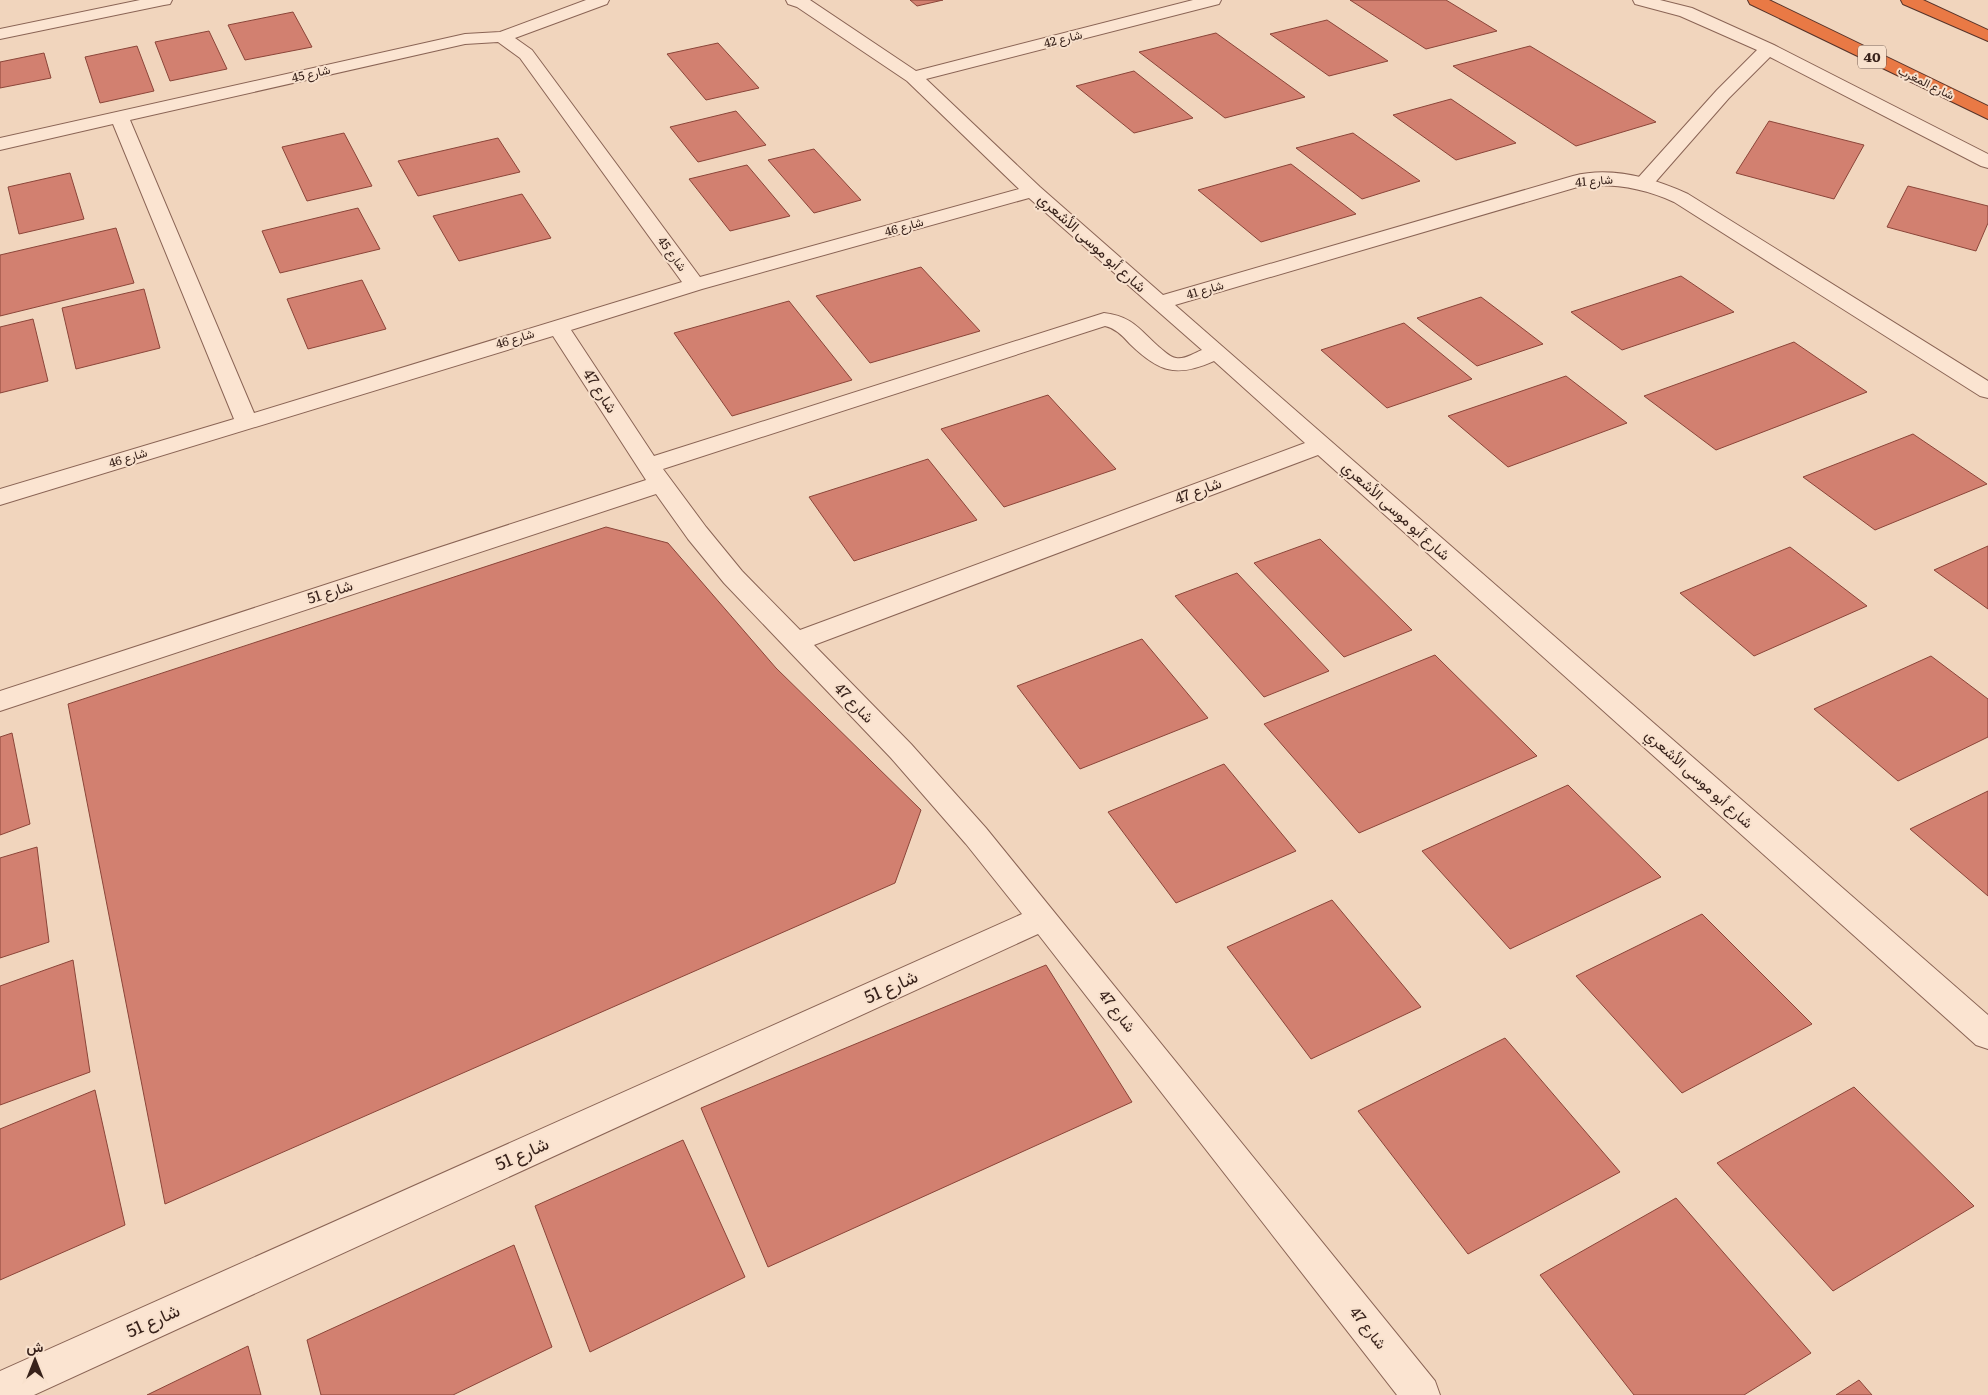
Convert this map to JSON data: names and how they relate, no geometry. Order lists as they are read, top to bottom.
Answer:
{
  "streets": {
    "highway": ["40", "شارع المغرب"],
    "street": [
      "شارع 42",
      "شارع 45",
      "شارع 41",
      "شارع 46",
      "شارع أبو موسى الأشعري",
      "شارع 47",
      "شارع 51"
    ]
  },
  "crossings": [
    ["شارع 42", "شارع أبو موسى الأشعري"],
    ["شارع 45", "شارع 46"],
    ["شارع 41", "شارع أبو موسى الأشعري"],
    ["شارع 46", "شارع أبو موسى الأشعري"],
    ["شارع 46", "شارع 47"],
    ["شارع أبو موسى الأشعري", "شارع 47"],
    ["شارع أبو موسى الأشعري", "شارع 51"],
    ["شارع 47", "شارع 51"]
  ],
  "north": "top"
}
